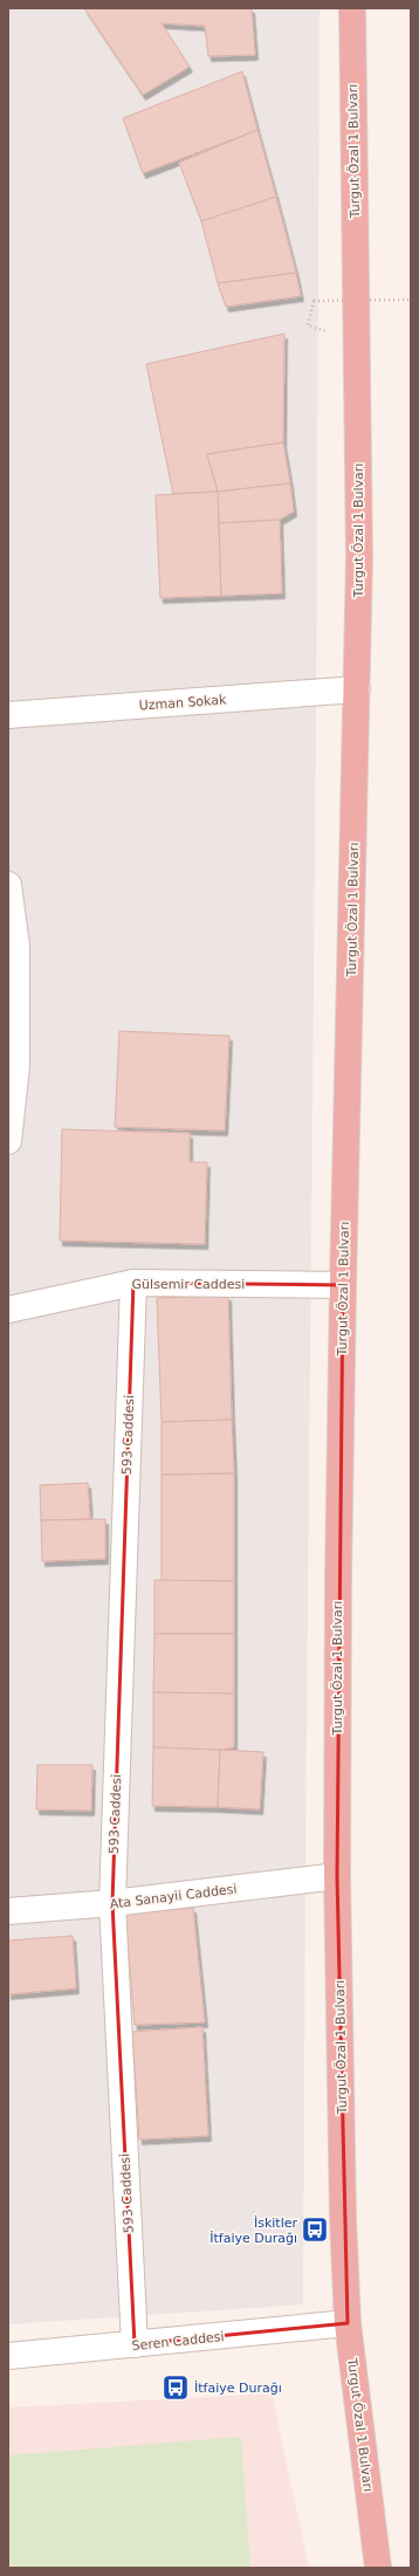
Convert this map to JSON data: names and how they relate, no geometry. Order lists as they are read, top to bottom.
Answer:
{
  "streets": {
    "highway": ["Turgut Özal 1 Bulvarı"],
    "street": [
      "Uzman Sokak",
      "Gülsemir Caddesi",
      "593 Caddesi",
      "Ata Sanayii Caddesi",
      "Seren Caddesi"
    ]
  },
  "crossings": [
    ["Turgut Özal 1 Bulvarı", "Uzman Sokak"],
    ["Turgut Özal 1 Bulvarı", "Gülsemir Caddesi"],
    ["Turgut Özal 1 Bulvarı", "Ata Sanayii Caddesi"],
    ["Turgut Özal 1 Bulvarı", "Seren Caddesi"],
    ["Gülsemir Caddesi", "593 Caddesi"],
    ["593 Caddesi", "Ata Sanayii Caddesi"],
    ["593 Caddesi", "Seren Caddesi"]
  ],
  "places": {
    "bus stop": ["İskitler İtfaiye Durağı", "İtfaiye Durağı"]
  }
}
